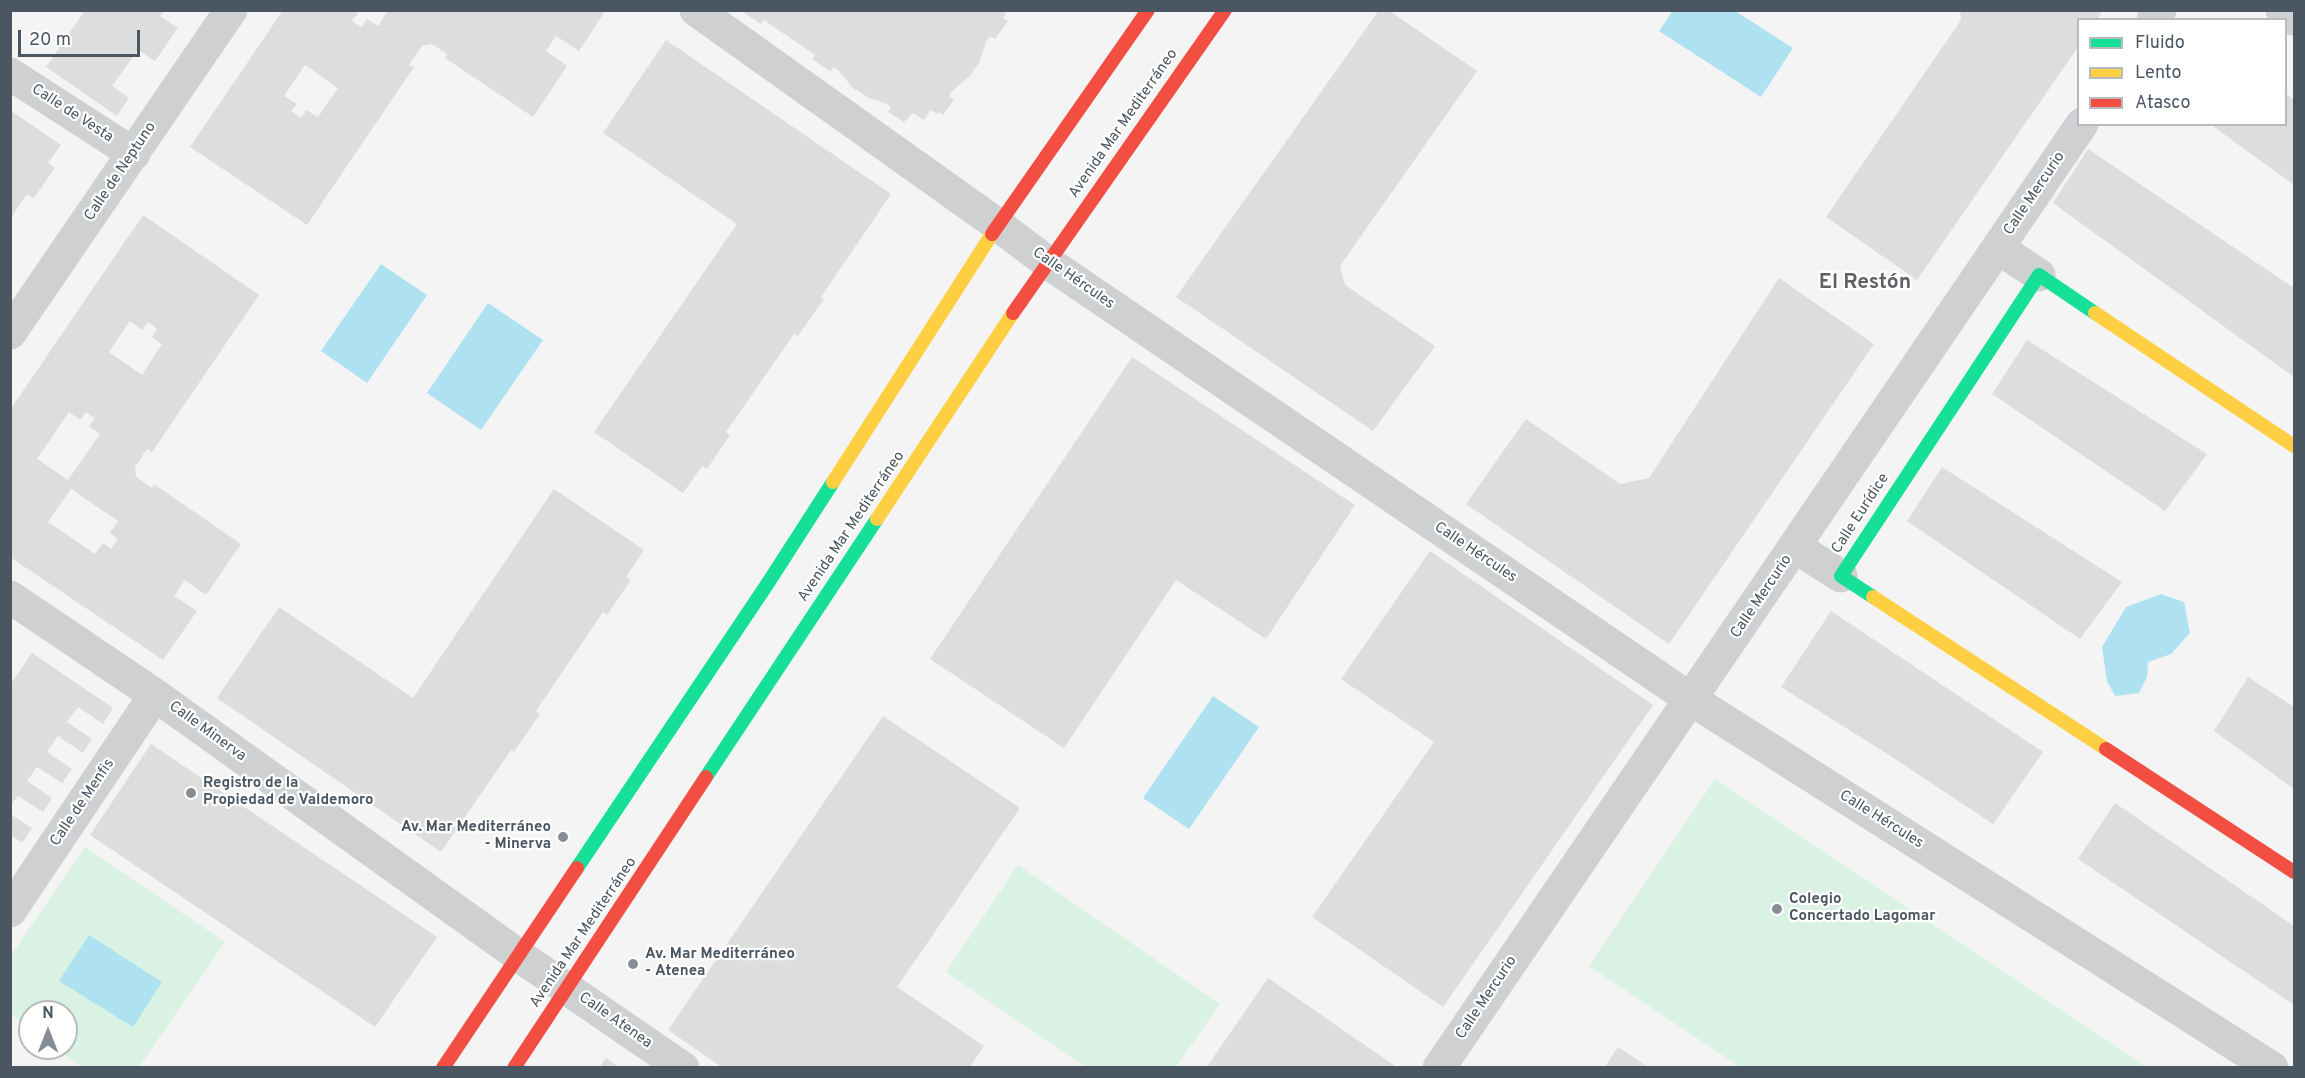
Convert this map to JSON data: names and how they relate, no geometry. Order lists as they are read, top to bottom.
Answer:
{
  "streets": {
    "street": [
      "Calle de Vesta",
      "Avenida Mar Mediterráneo",
      "Calle de Neptuno",
      "Calle Mercurio",
      "Calle Hércules",
      "Calle Eurídice",
      "Calle Minerva",
      "Calle de Menfis",
      "Calle Atenea"
    ]
  },
  "crossings": [
    ["Calle de Vesta", "Calle de Neptuno"],
    ["Avenida Mar Mediterráneo", "Calle Hércules"],
    ["Avenida Mar Mediterráneo", "Calle Atenea"],
    ["Calle Mercurio", "Calle Hércules"],
    ["Calle Minerva", "Calle de Menfis"],
    ["Calle Minerva", "Calle Atenea"]
  ],
  "districts": ["El Restón"],
  "places": [
    "Registro de la Propiedad de Valdemoro",
    "Av. Mar Mediterráneo - Minerva",
    "Colegio Concertado Lagomar",
    "Av. Mar Mediterráneo - Atenea"
  ],
  "legend": ["Fluido", "Lento", "Atasco"],
  "scale_bar": "20 m",
  "north": "top"
}
